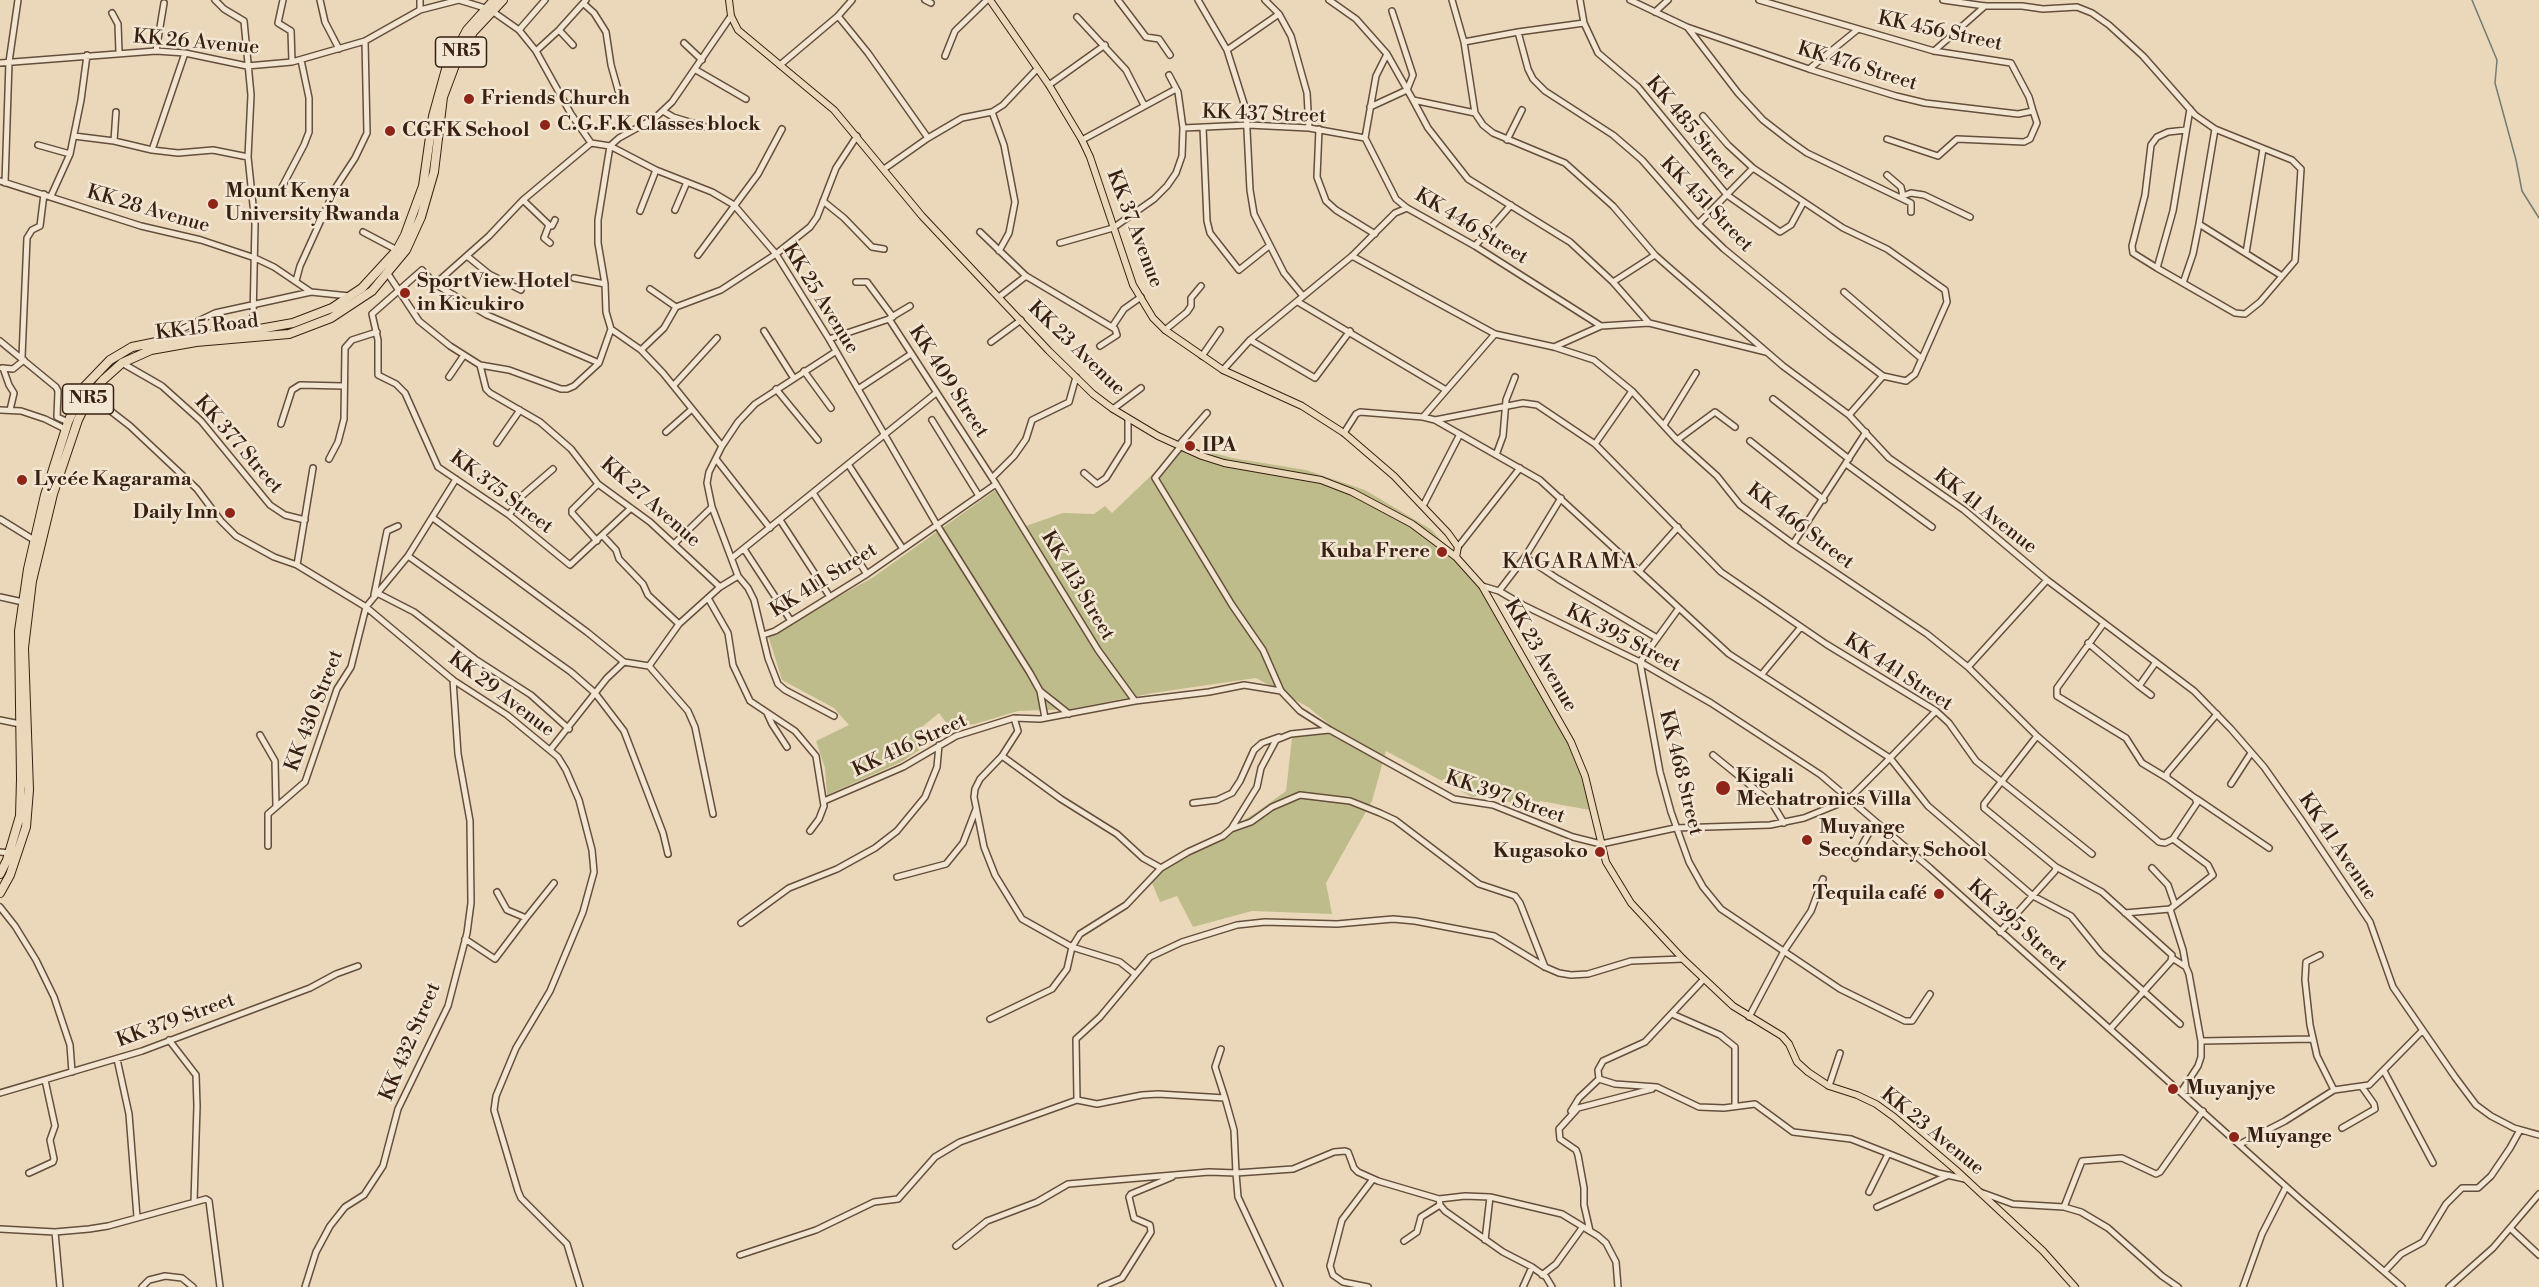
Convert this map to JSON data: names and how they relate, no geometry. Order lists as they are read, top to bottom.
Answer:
{
  "streets": {
    "highway": ["NR5", "KK 15 Road"],
    "main road": ["KK 37 Avenue", "KK 23 Avenue"],
    "street": [
      "KK 456 Street",
      "KK 26 Avenue",
      "KK 476 Street",
      "KK 437 Street",
      "KK 485 Street",
      "KK 451 Street",
      "KK 28 Avenue",
      "KK 446 Street",
      "KK 25 Avenue",
      "KK 409 Street",
      "KK 377 Street",
      "KK 375 Street",
      "KK 27 Avenue",
      "KK 41 Avenue",
      "KK 466 Street",
      "KK 411 Street",
      "KK 413 Street",
      "KK 395 Street",
      "KK 441 Street",
      "KK 29 Avenue",
      "KK 430 Street",
      "KK 416 Street",
      "KK 468 Street",
      "KK 397 Street",
      "KK 379 Street",
      "KK 432 Street"
    ]
  },
  "crossings": [
    ["KK 456 Street", "KK 476 Street"],
    ["KK 26 Avenue", "KK 15 Road"],
    ["KK 437 Street", "KK 446 Street"],
    ["KK 437 Street", "KK 37 Avenue"],
    ["KK 37 Avenue", "KK 441 Street"],
    ["KK 25 Avenue", "KK 409 Street"],
    ["KK 25 Avenue", "KK 411 Street"],
    ["KK 25 Avenue", "KK 416 Street"],
    ["KK 15 Road", "KK 377 Street"],
    ["KK 15 Road", "KK 29 Avenue"],
    ["KK 23 Avenue", "KK 395 Street"],
    ["KK 23 Avenue", "KK 397 Street"],
    ["KK 409 Street", "KK 411 Street"],
    ["KK 409 Street", "KK 413 Street"],
    ["KK 411 Street", "KK 413 Street"],
    ["KK 395 Street", "KK 468 Street"],
    ["KK 395 Street", "KK 397 Street"],
    ["KK 441 Street", "KK 397 Street"],
    ["KK 29 Avenue", "KK 430 Street"],
    ["KK 29 Avenue", "KK 432 Street"],
    ["KK 468 Street", "KK 397 Street"]
  ],
  "districts": ["KAGARAMA"],
  "places": [
    "Friends Church",
    "C.G.F.K Classes block",
    "CGFK School",
    "Mount Kenya University Rwanda",
    "SportView Hotel in Kicukiro",
    "IPA",
    "Lycée Kagarama",
    "Daily Inn",
    "Kuba Frere",
    "Kigali Mechatronics Villa",
    "Muyange Secondary School",
    "Kugasoko",
    "Tequila café",
    "Muyanjye",
    "Muyange"
  ]
}
